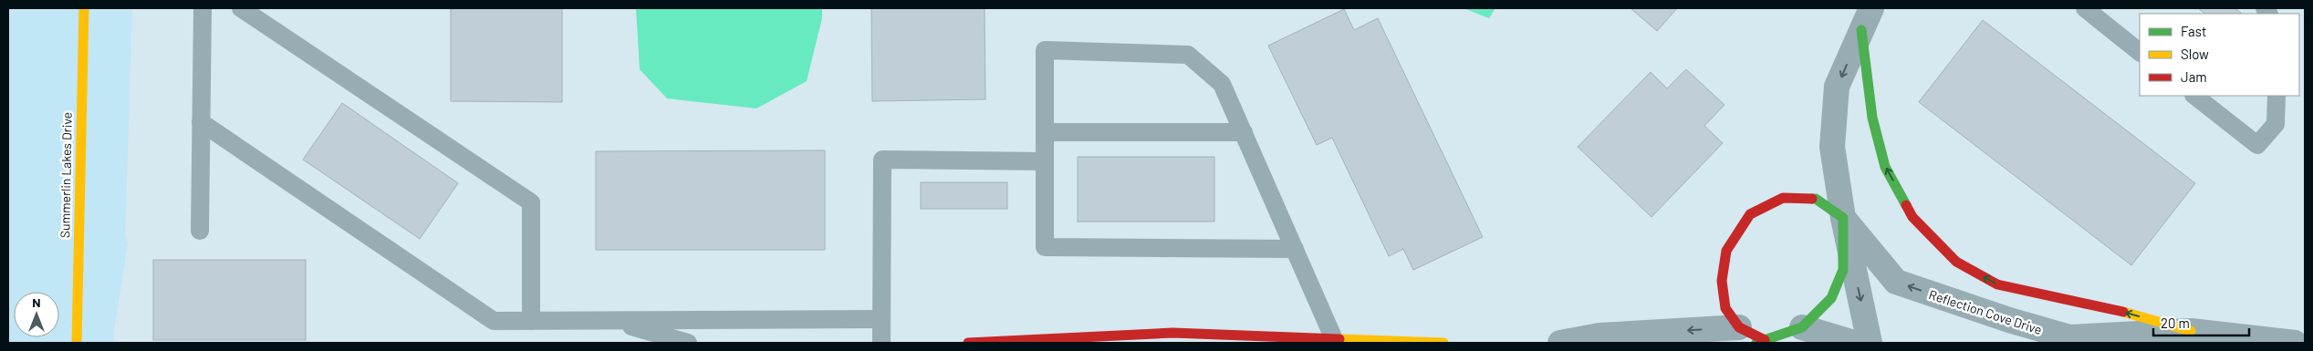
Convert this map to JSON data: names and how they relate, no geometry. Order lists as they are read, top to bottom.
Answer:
{
  "streets": {
    "street": ["Summerlin Lakes Drive", "Reflection Cove Drive"]
  },
  "one_way": ["Reflection Cove Drive"],
  "legend": ["Fast", "Slow", "Jam"],
  "scale_bar": "20 m",
  "north": "top"
}
